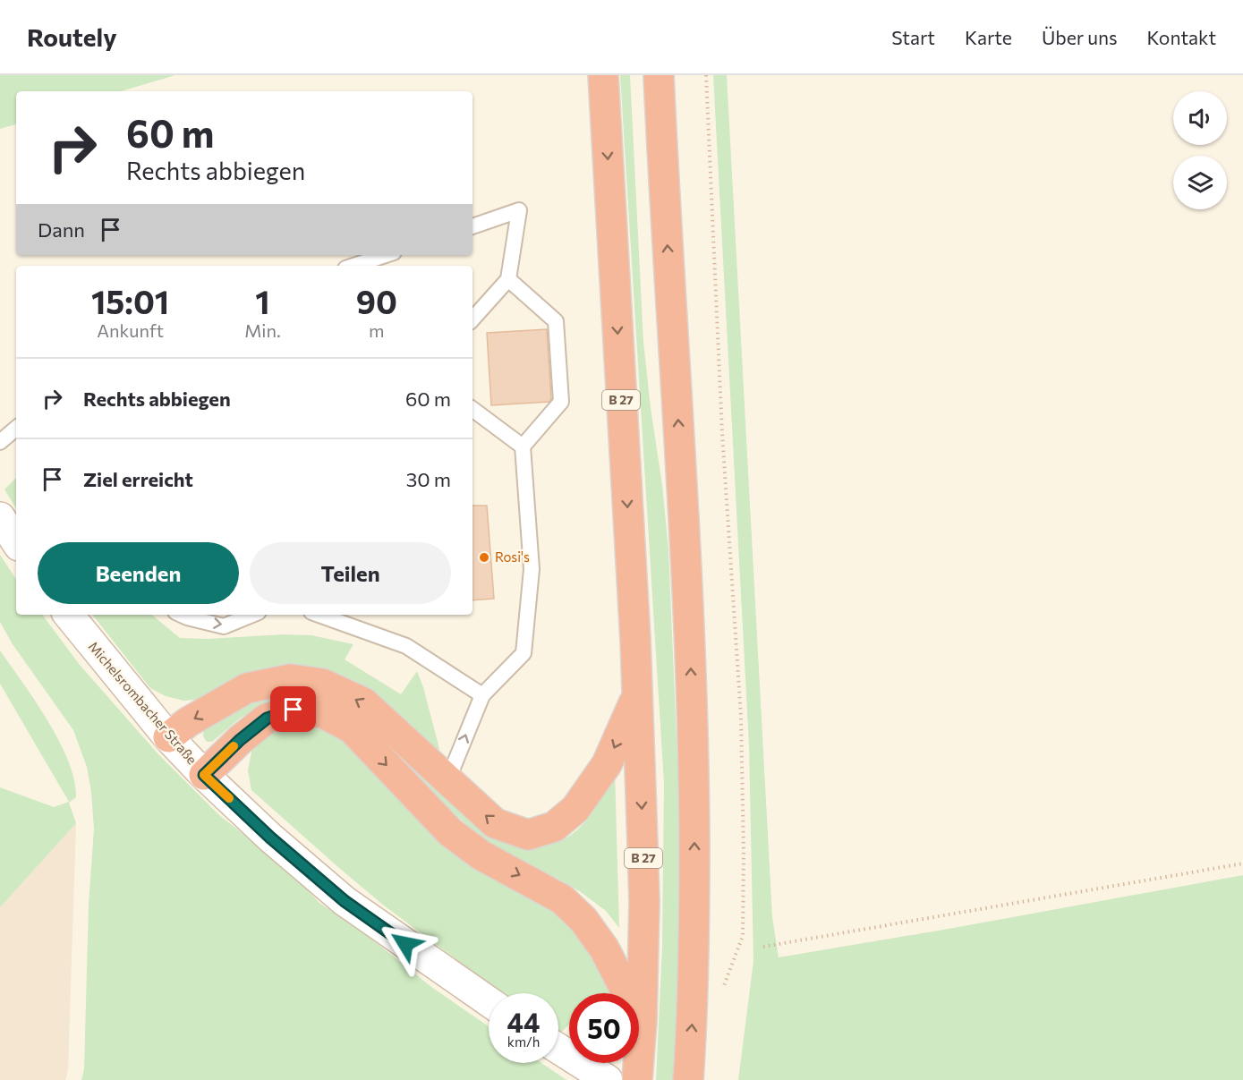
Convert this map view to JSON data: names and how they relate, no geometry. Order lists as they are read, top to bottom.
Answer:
{
  "streets": {
    "highway": ["B 27"],
    "main road": ["Michelsrombacher Straße"]
  },
  "places": ["Rosi's"],
  "page": {
    "header": "Routely",
    "nav": [
      "Start",
      "Karte",
      "Über uns",
      "Kontakt"
    ],
    "turn": ["60 m", "Rechts abbiegen"],
    "then": "Dann",
    "eta": [
      "15:01",
      "Ankunft",
      "1",
      "Min.",
      "90",
      "m"
    ],
    "list": [
      {
        "name": "Rechts abbiegen",
        "value": "60 m"
      },
      {
        "name": "Ziel erreicht",
        "value": "30 m"
      }
    ],
    "buttons": ["Beenden", "Teilen"],
    "speed": "44 km/h",
    "limit": "50"
  }
}
